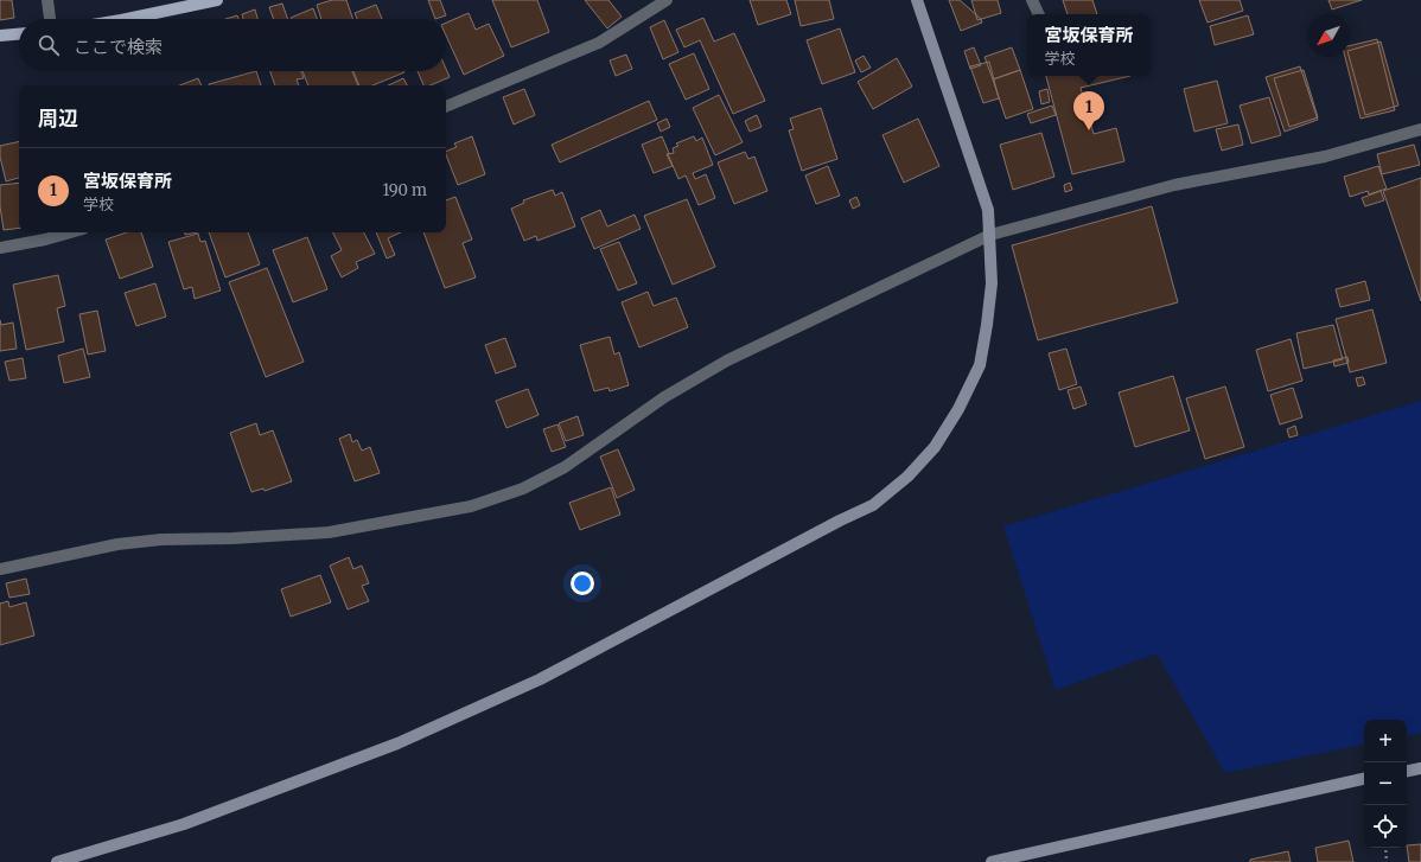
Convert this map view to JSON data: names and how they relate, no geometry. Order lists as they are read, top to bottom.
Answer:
{
  "north": "bottom left",
  "page": {
    "popup": ["宮坂保育所", "学校"],
    "search": "ここで検索",
    "heading": "周辺",
    "pins": "1",
    "list": [
      {
        "mark": "1",
        "name": "宮坂保育所",
        "note": "学校",
        "value": "190 m"
      }
    ],
    "map_buttons": ["+", "−"]
  }
}
